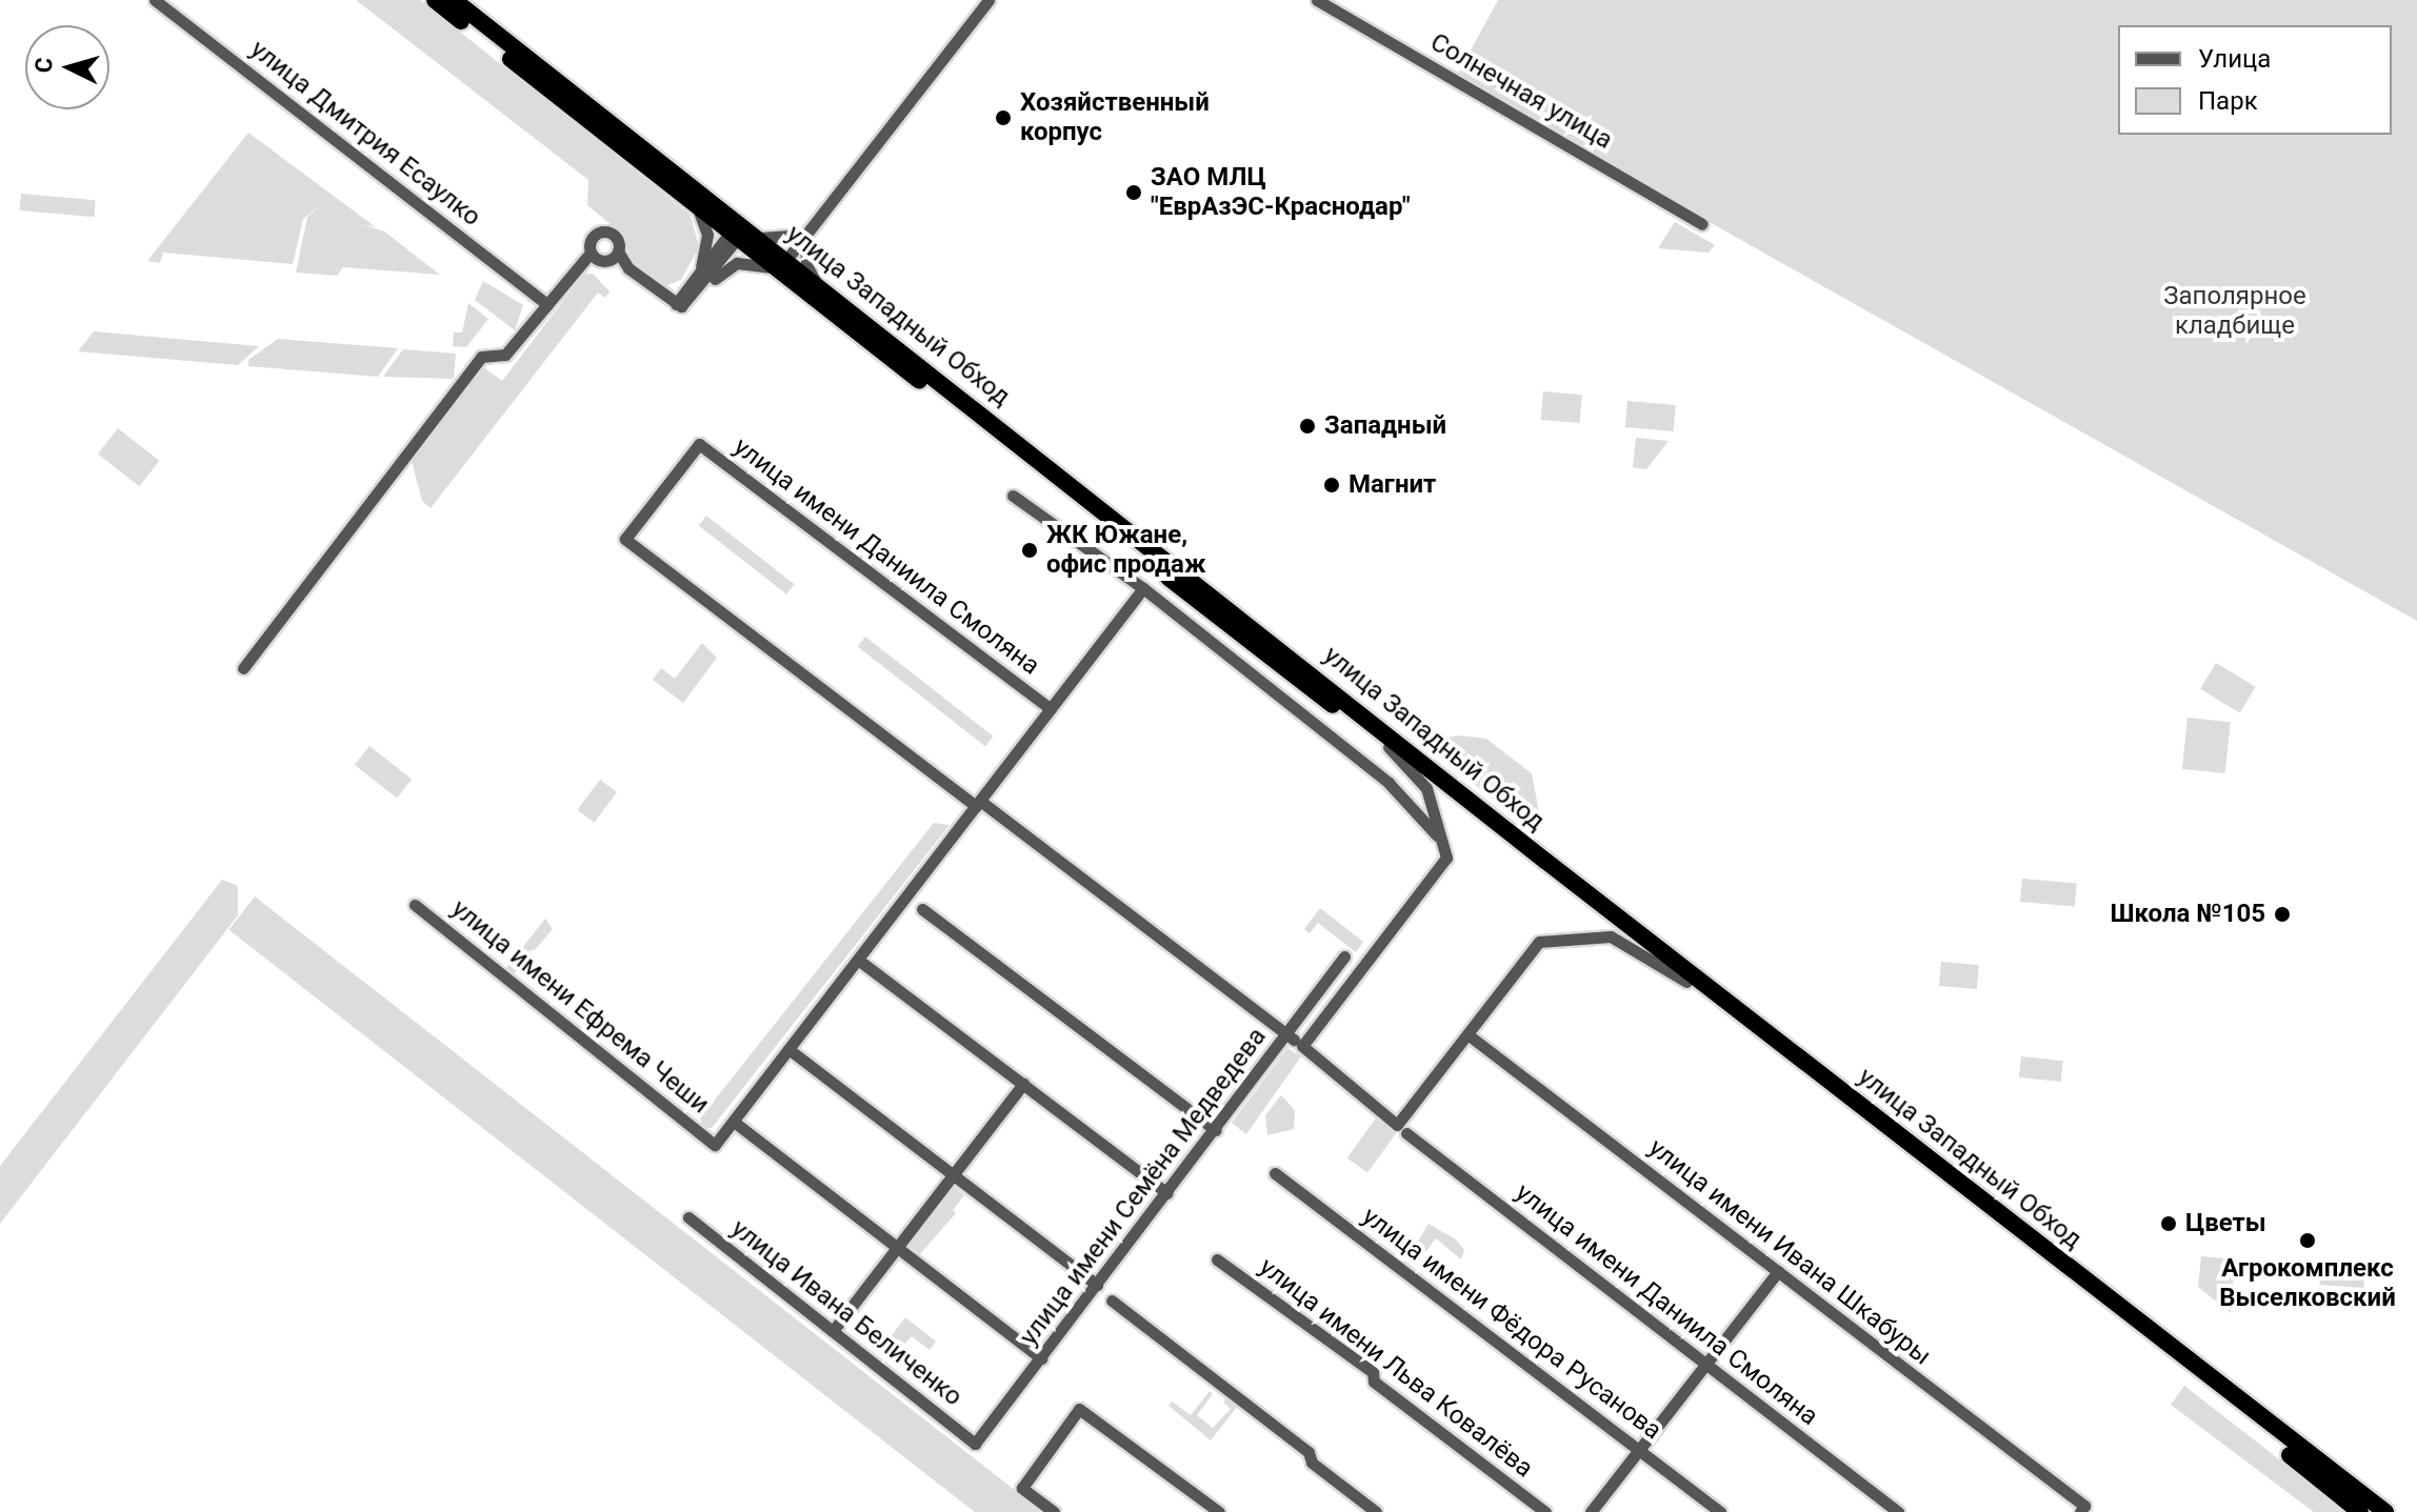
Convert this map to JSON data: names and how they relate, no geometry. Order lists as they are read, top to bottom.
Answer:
{
  "streets": {
    "highway": ["улица Западный Обход"],
    "street": [
      "Солнечная улица",
      "улица Дмитрия Есаулко",
      "улица имени Даниила Смоляна",
      "улица имени Ефрема Чеши",
      "улица имени Семёна Медведева",
      "улица имени Ивана Шкабуры",
      "улица Ивана Беличенко",
      "улица имени Фёдора Русанова",
      "улица имени Льва Ковалёва"
    ]
  },
  "crossings": [
    ["улица имени Даниила Смоляна", "улица имени Семёна Медведева"],
    ["улица имени Даниила Смоляна", "улица имени Ивана Шкабуры"],
    ["улица имени Семёна Медведева", "улица Ивана Беличенко"]
  ],
  "parks": ["Заполярное кладбище"],
  "places": [
    "Хозяйственный корпус",
    "ЗАО МЛЦ \"ЕврАзЭС-Краснодар\"",
    "Западный",
    "Магнит",
    "ЖК Южане, офис продаж",
    "Школа №105",
    "Цветы",
    "Агрокомплекс Выселковский"
  ],
  "legend": ["Улица", "Парк"],
  "north": "left"
}
